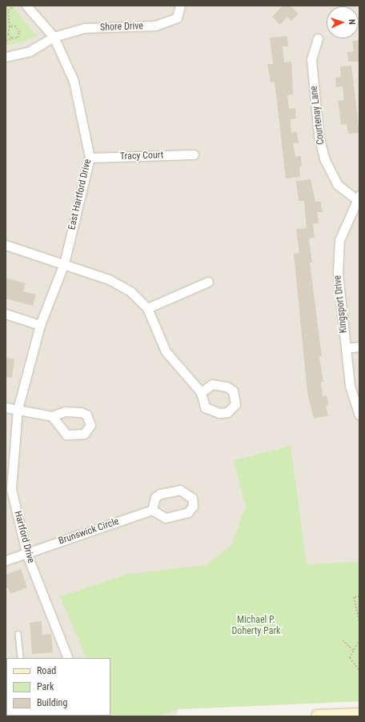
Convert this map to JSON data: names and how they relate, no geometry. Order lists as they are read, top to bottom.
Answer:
{
  "streets": {
    "street": [
      "Shore Drive",
      "Courtenay Lane",
      "Tracy Court",
      "East Hartford Drive",
      "Kingsport Drive",
      "Brunswick Circle",
      "Hartford Drive"
    ]
  },
  "crossings": [
    ["Shore Drive", "East Hartford Drive"],
    ["Courtenay Lane", "Kingsport Drive"],
    ["Tracy Court", "East Hartford Drive"],
    ["East Hartford Drive", "Hartford Drive"],
    ["Brunswick Circle", "Hartford Drive"]
  ],
  "parks": ["Michael P. Doherty Park"],
  "legend": ["Road", "Park", "Building"],
  "north": "right"
}
